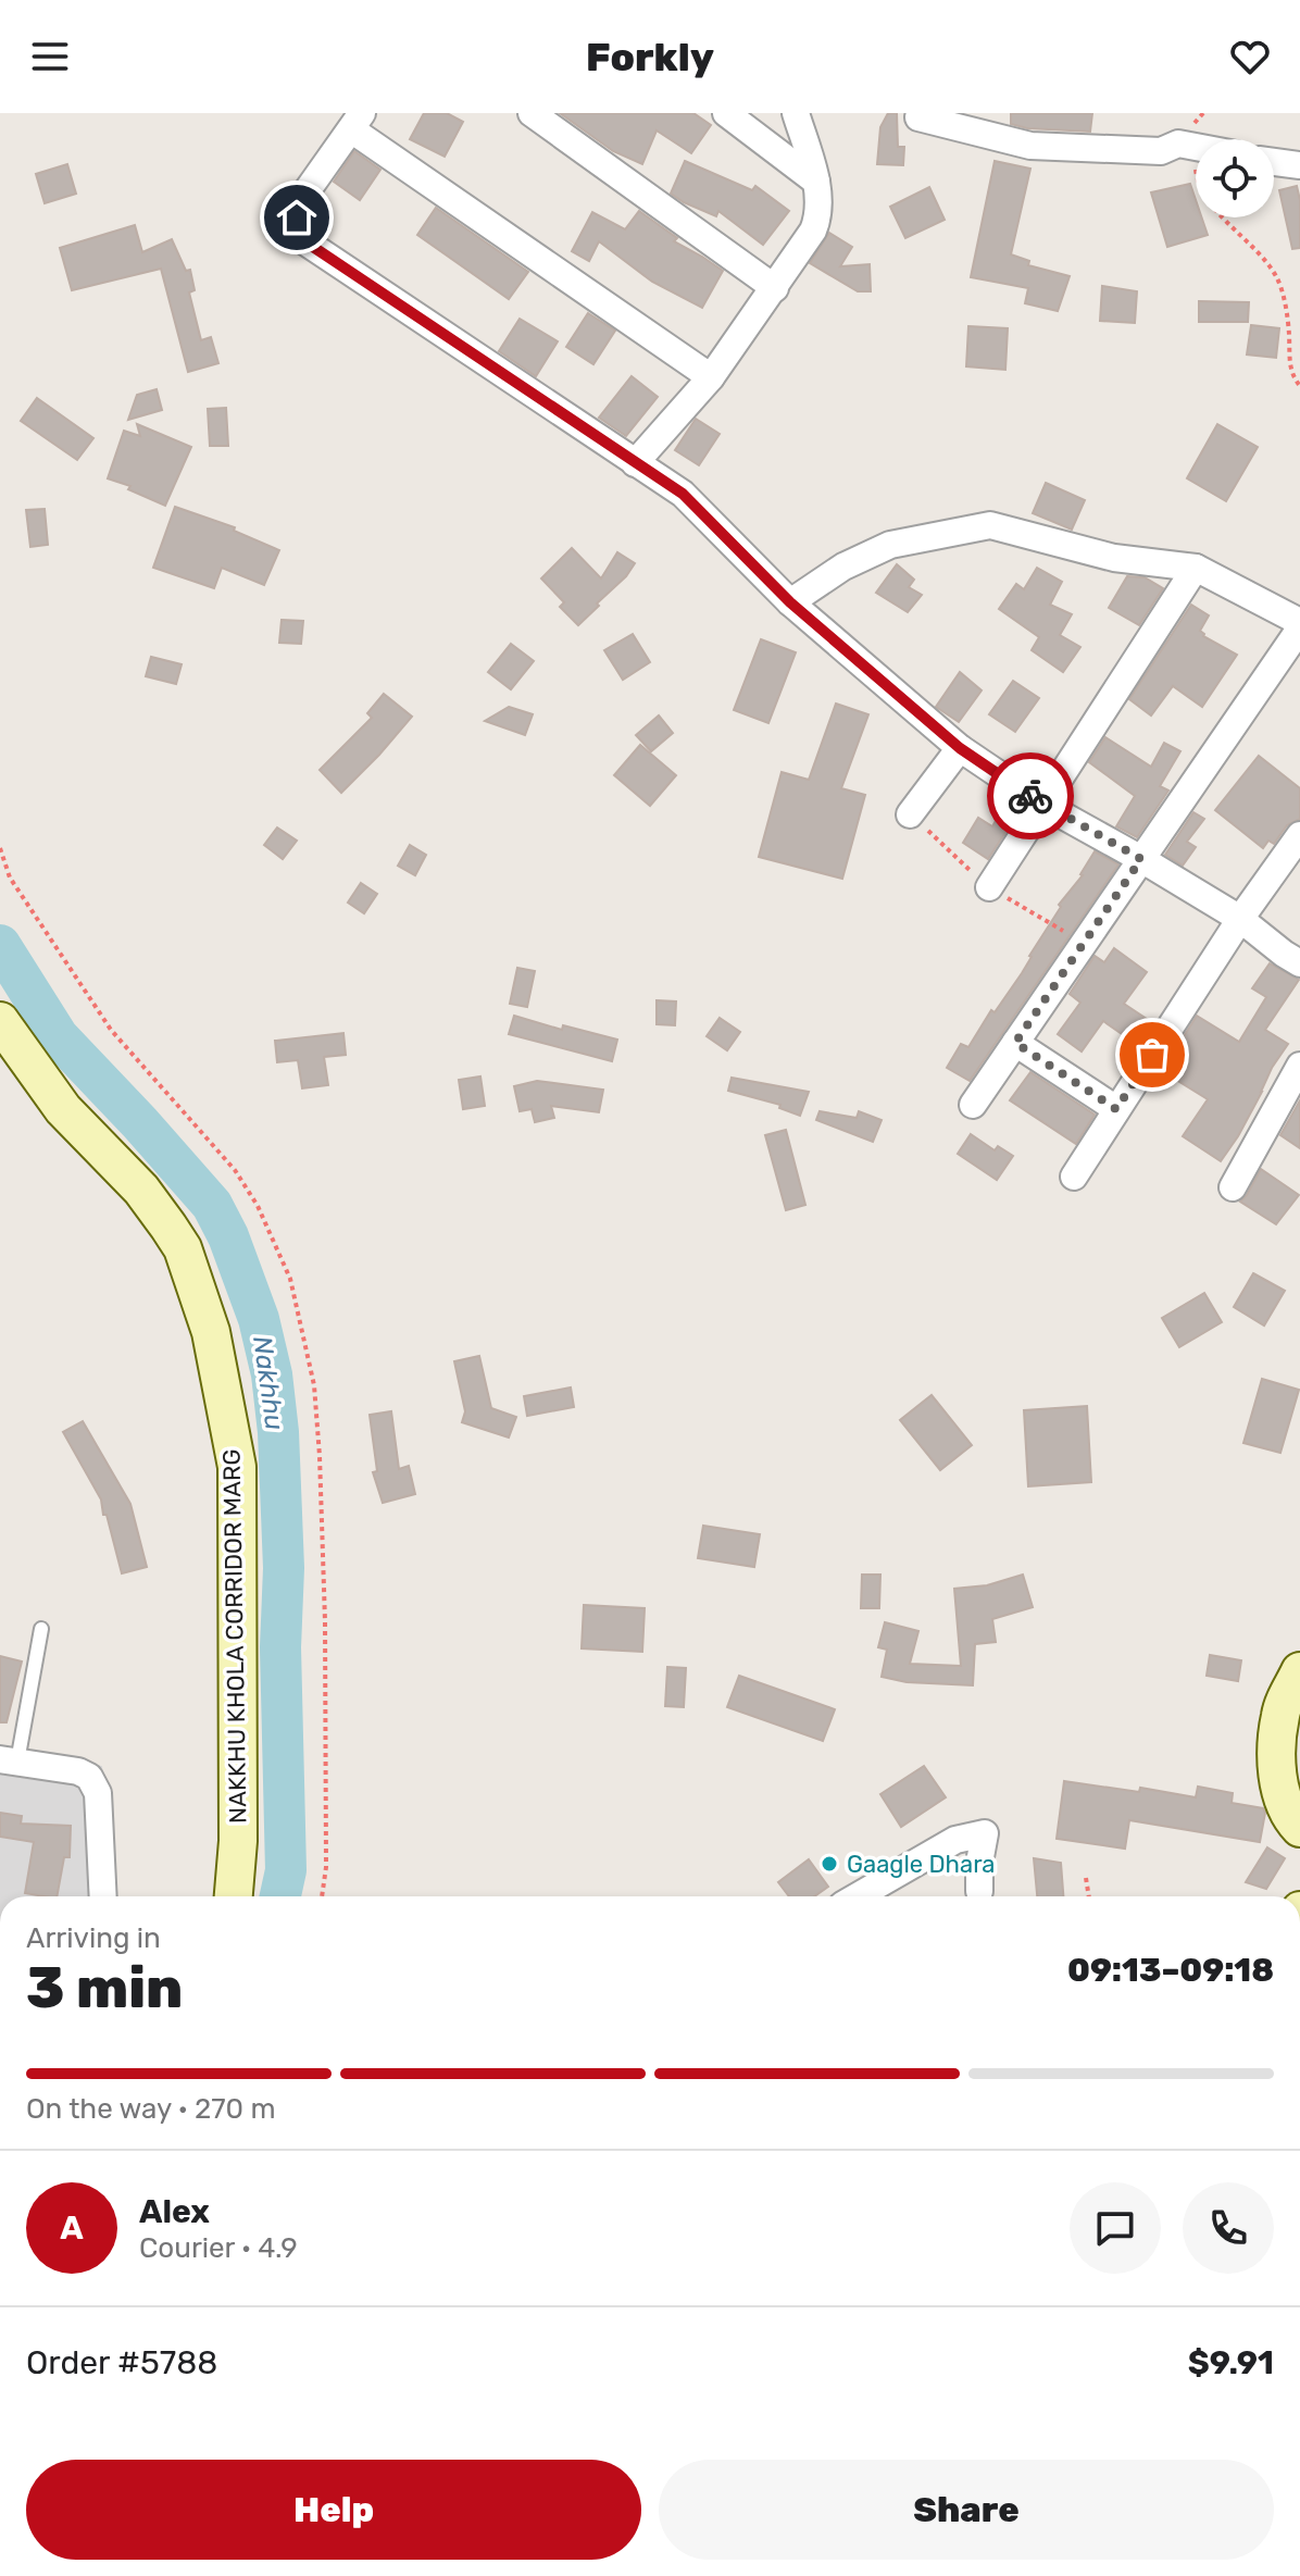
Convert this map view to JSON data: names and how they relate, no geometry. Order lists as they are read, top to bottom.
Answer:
{
  "streets": {
    "street": ["NAKKHU KHOLA CORRIDOR MARG"]
  },
  "water": ["Nakhhu"],
  "places": ["Gaagle Dhara"],
  "page": {
    "header": "Forkly",
    "heading": ["3 min", "Arriving in", "09:13–09:18"],
    "panel": [
      "Alex",
      "Courier · 4.9",
      "Order #5788",
      "$9.91"
    ],
    "bar": "On the way · 270 m",
    "round": "A",
    "buttons": ["Help", "Share"]
  }
}
